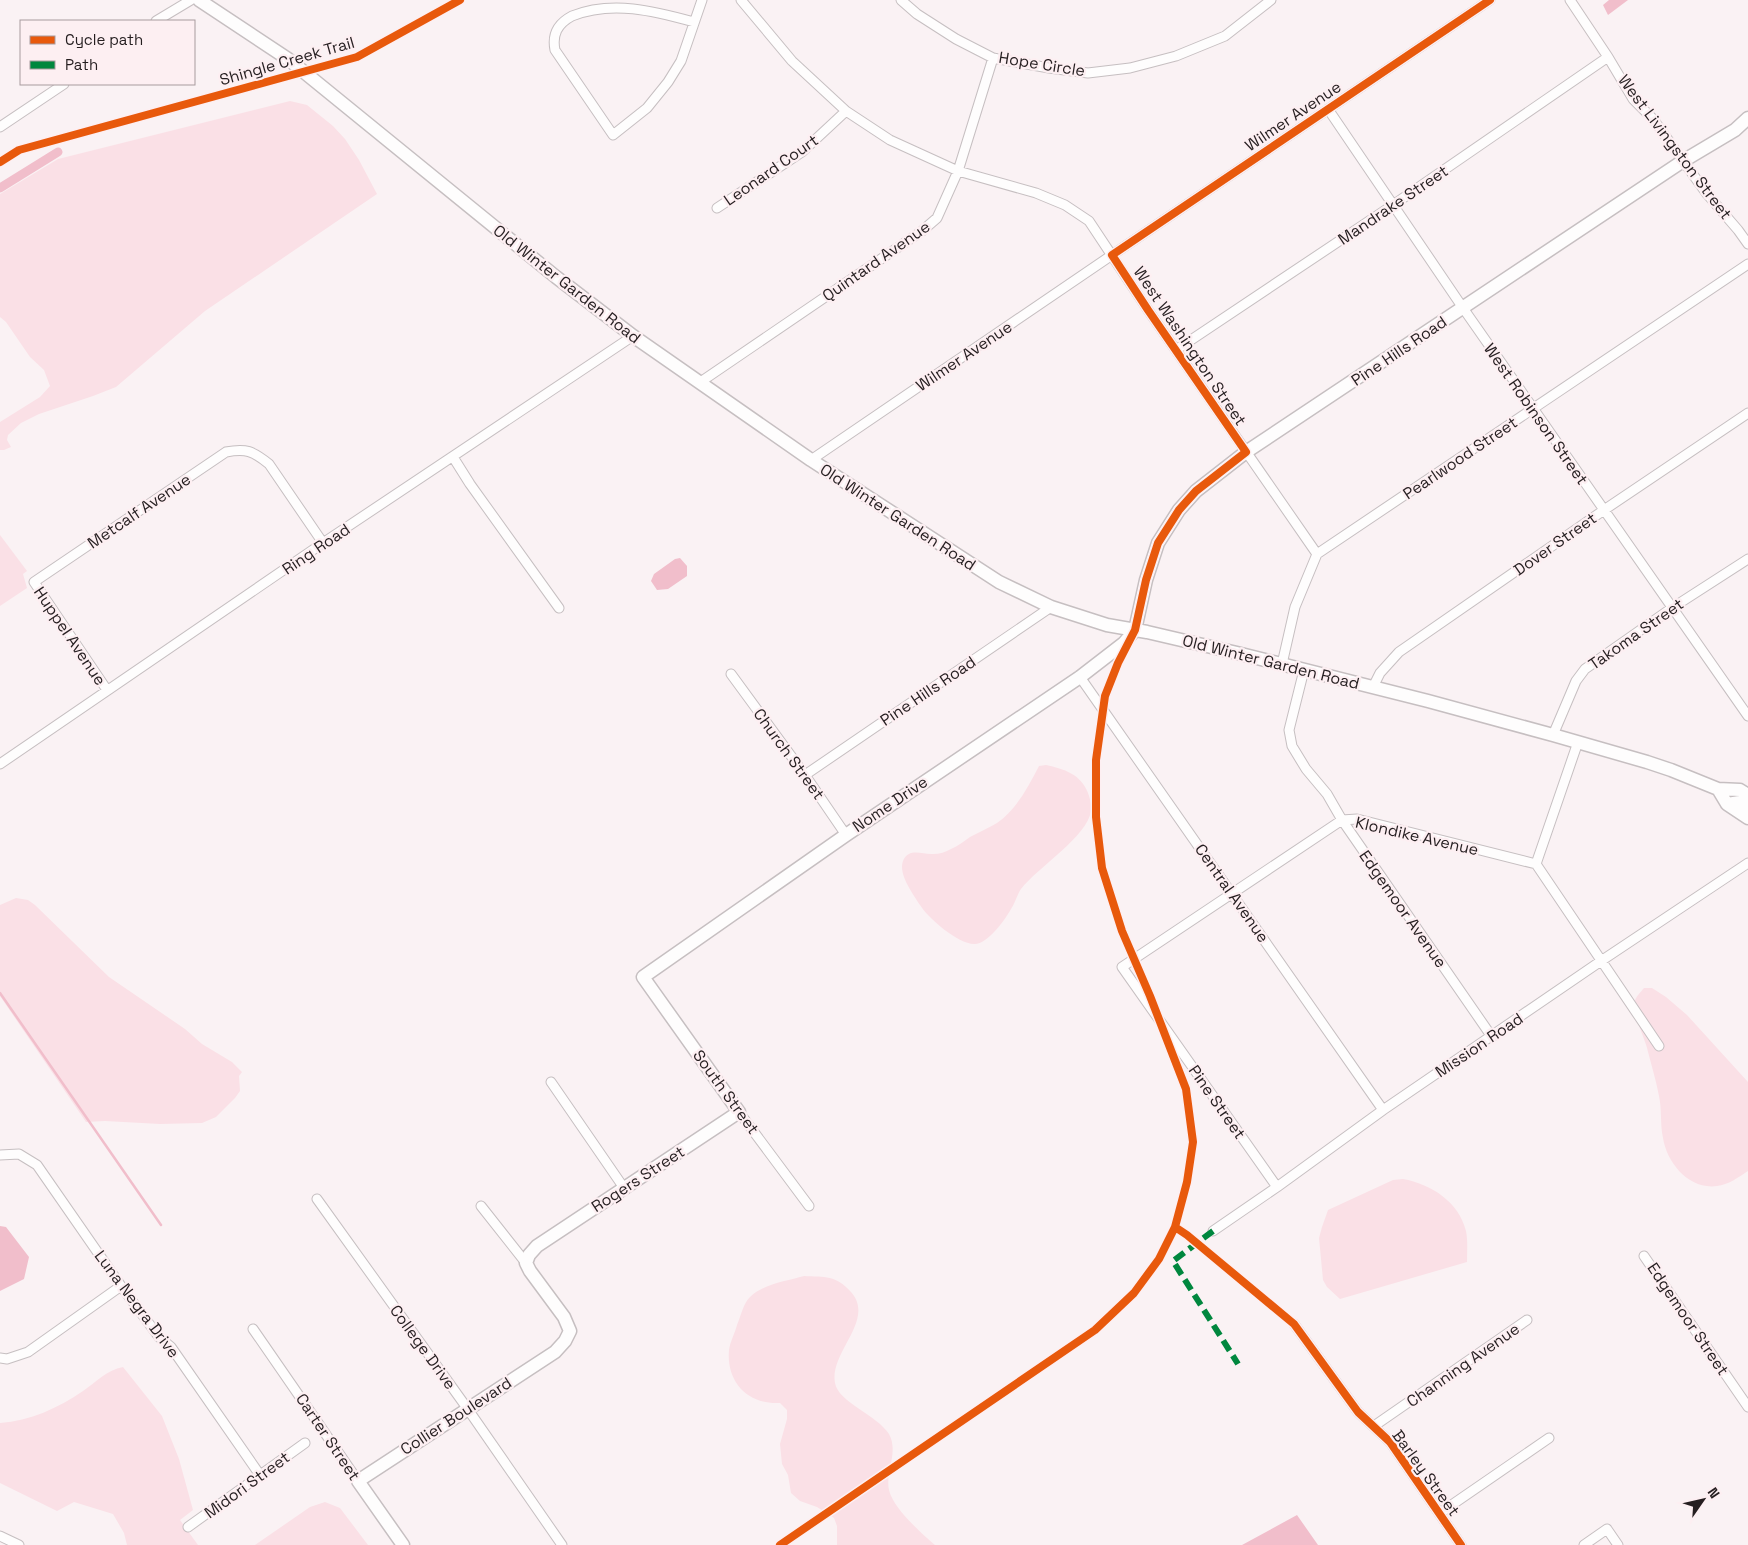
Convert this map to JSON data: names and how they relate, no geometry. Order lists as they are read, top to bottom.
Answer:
{
  "streets": {
    "main road": [
      "Old Winter Garden Road",
      "Pine Hills Road",
      "Nome Drive",
      "South Street",
      "Rogers Street",
      "Collier Boulevard",
      "Carter Street"
    ],
    "street": [
      "Hope Circle",
      "Wilmer Avenue",
      "West Livingston Street",
      "Leonard Court",
      "Mandrake Street",
      "Quintard Avenue",
      "West Washington Street",
      "West Robinson Street",
      "Pearlwood Street",
      "Metcalf Avenue",
      "Dover Street",
      "Ring Road",
      "Takoma Street",
      "Huppel Avenue",
      "Church Street",
      "Klondike Avenue",
      "Central Avenue",
      "Edgemoor Avenue",
      "Mission Road",
      "Pine Street",
      "Luna Negra Drive",
      "Edgemoor Street",
      "College Drive",
      "Channing Avenue",
      "Barley Street",
      "Midori Street"
    ],
    "cycle path": ["Shingle Creek Trail"]
  },
  "crossings": [
    ["Hope Circle", "Quintard Avenue"],
    ["Wilmer Avenue", "Old Winter Garden Road"],
    ["Wilmer Avenue", "West Washington Street"],
    ["Wilmer Avenue", "West Robinson Street"],
    ["West Livingston Street", "Mandrake Street"],
    ["West Livingston Street", "Pine Hills Road"],
    ["Leonard Court", "West Washington Street"],
    ["Mandrake Street", "West Washington Street"],
    ["Mandrake Street", "West Robinson Street"],
    ["Quintard Avenue", "Old Winter Garden Road"],
    ["Quintard Avenue", "West Washington Street"],
    ["Old Winter Garden Road", "Pine Hills Road"],
    ["Old Winter Garden Road", "Dover Street"],
    ["Old Winter Garden Road", "Ring Road"],
    ["Old Winter Garden Road", "Takoma Street"],
    ["Old Winter Garden Road", "Nome Drive"],
    ["Old Winter Garden Road", "Edgemoor Avenue"],
    ["West Washington Street", "Pine Hills Road"],
    ["West Washington Street", "Pearlwood Street"],
    ["Pine Hills Road", "West Robinson Street"],
    ["Pine Hills Road", "Church Street"],
    ["Pine Hills Road", "Nome Drive"],
    ["West Robinson Street", "Pearlwood Street"],
    ["West Robinson Street", "Dover Street"],
    ["West Robinson Street", "Takoma Street"],
    ["Metcalf Avenue", "Ring Road"],
    ["Metcalf Avenue", "Huppel Avenue"],
    ["Ring Road", "Huppel Avenue"],
    ["Church Street", "Nome Drive"],
    ["Nome Drive", "Central Avenue"],
    ["Nome Drive", "South Street"],
    ["Klondike Avenue", "Central Avenue"],
    ["Klondike Avenue", "Edgemoor Avenue"],
    ["Klondike Avenue", "Pine Street"],
    ["Central Avenue", "Mission Road"],
    ["Edgemoor Avenue", "Mission Road"],
    ["Mission Road", "Pine Street"],
    ["South Street", "Rogers Street"],
    ["Rogers Street", "Collier Boulevard"],
    ["Luna Negra Drive", "Midori Street"],
    ["College Drive", "Collier Boulevard"],
    ["Channing Avenue", "Barley Street"],
    ["Collier Boulevard", "Carter Street"]
  ],
  "legend": ["Cycle path", "Path"],
  "north": "top right"
}
